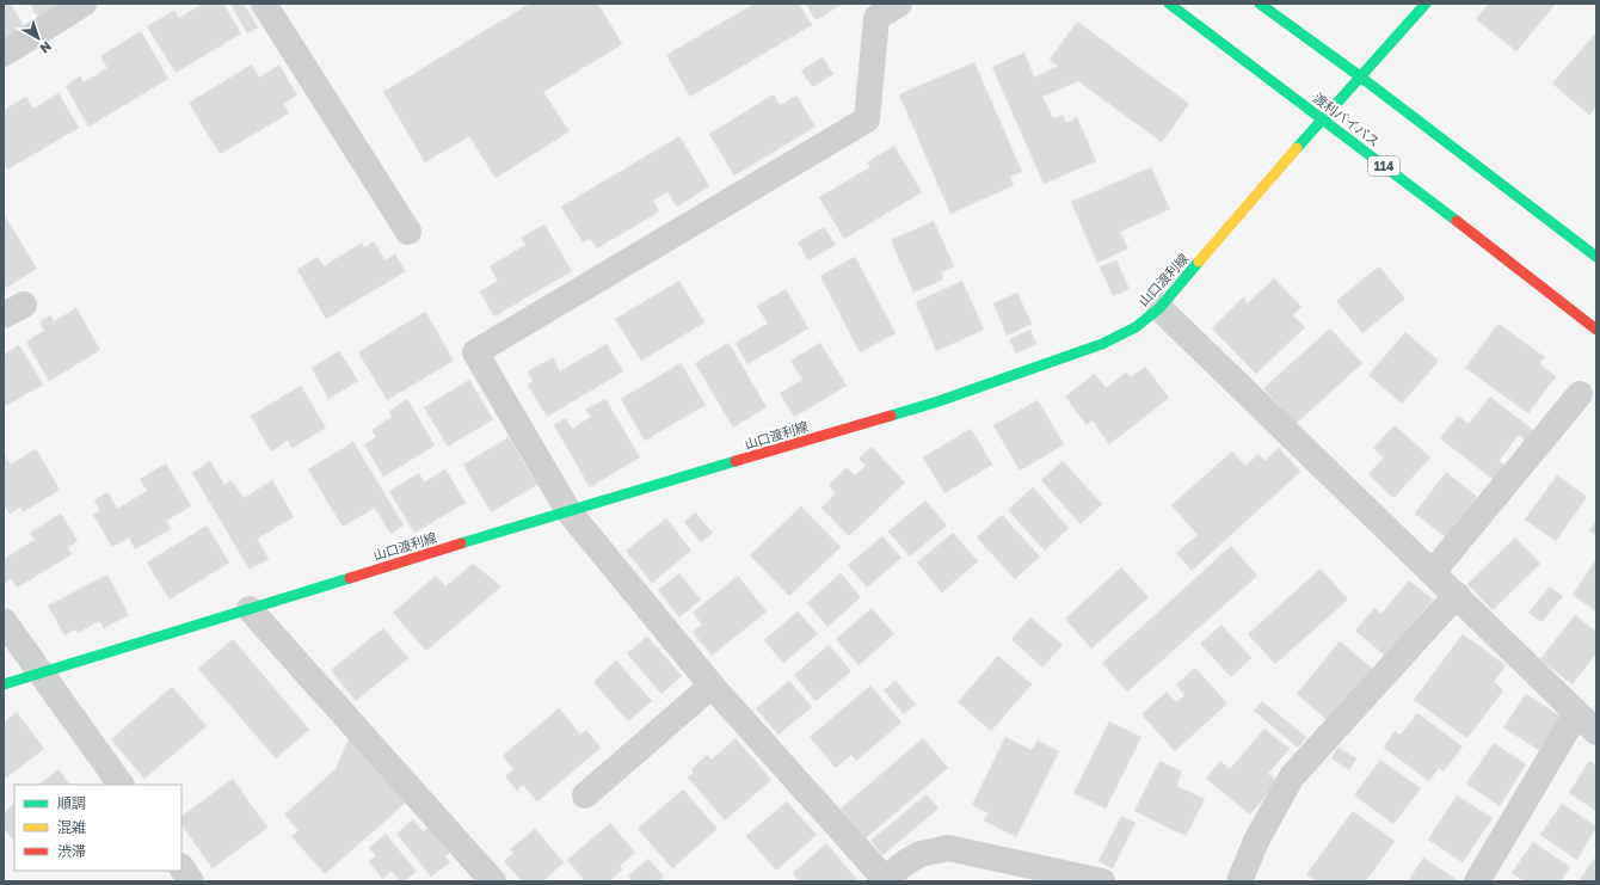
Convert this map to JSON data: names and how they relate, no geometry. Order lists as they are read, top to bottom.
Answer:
{
  "streets": {
    "main road": ["渡利バイパス", "114", "山口渡利線"]
  },
  "crossings": [
    ["渡利バイパス", "山口渡利線"]
  ],
  "legend": ["順調", "混雑", "渋滞"],
  "north": "bottom right"
}
